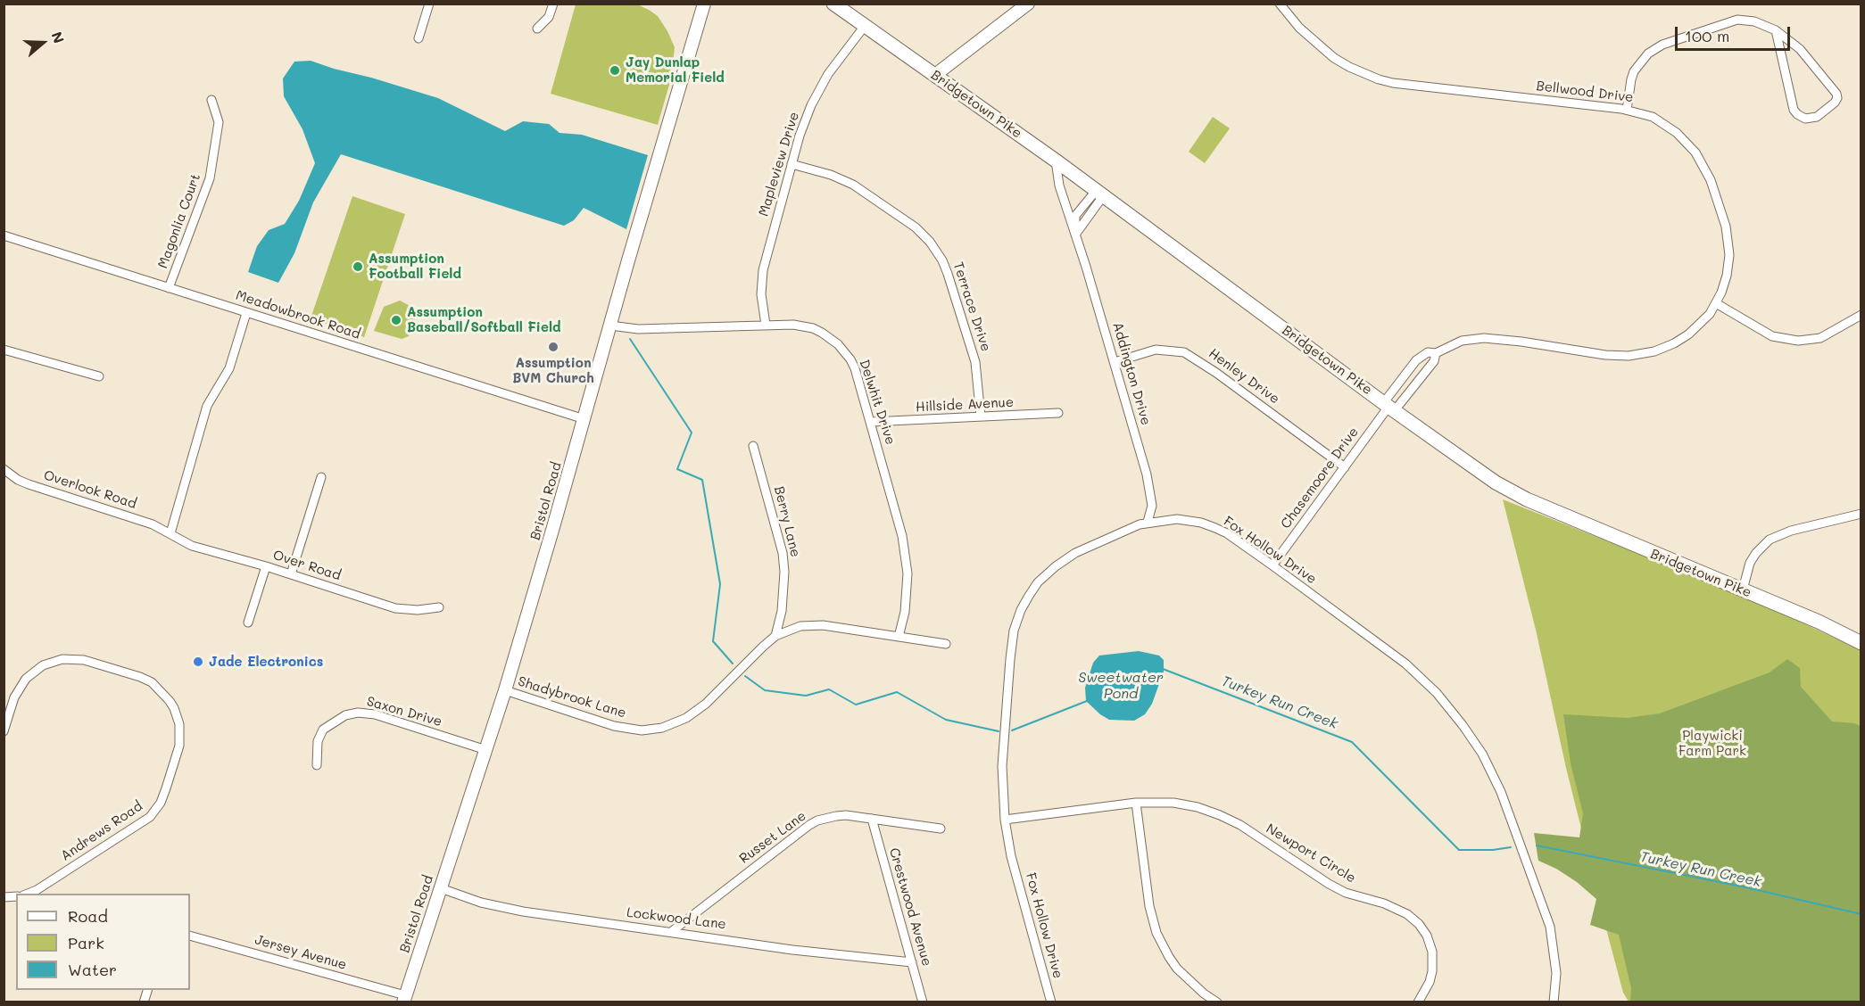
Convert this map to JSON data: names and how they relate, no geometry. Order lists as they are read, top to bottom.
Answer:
{
  "streets": {
    "main road": ["Bridgetown Pike", "Bristol Road"],
    "street": [
      "Bellwood Drive",
      "Mapleview Drive",
      "Magonlia Court",
      "Terrace Drive",
      "Meadowbrook Road",
      "Addington Drive",
      "Henley Drive",
      "Delwhit Drive",
      "Hillside Avenue",
      "Chasemoore Drive",
      "Overlook Road",
      "Berry Lane",
      "Fox Hollow Drive",
      "Over Road",
      "Shadybrook Lane",
      "Saxon Drive",
      "Andrews Road",
      "Russet Lane",
      "Newport Circle",
      "Crestwood Avenue",
      "Lockwood Lane",
      "Jersey Avenue"
    ]
  },
  "crossings": [
    ["Bellwood Drive", "Bridgetown Pike"],
    ["Bellwood Drive", "Chasemoore Drive"],
    ["Bridgetown Pike", "Mapleview Drive"],
    ["Bridgetown Pike", "Addington Drive"],
    ["Bridgetown Pike", "Chasemoore Drive"],
    ["Mapleview Drive", "Terrace Drive"],
    ["Mapleview Drive", "Delwhit Drive"],
    ["Magonlia Court", "Meadowbrook Road"],
    ["Terrace Drive", "Hillside Avenue"],
    ["Meadowbrook Road", "Bristol Road"],
    ["Addington Drive", "Henley Drive"],
    ["Addington Drive", "Fox Hollow Drive"],
    ["Henley Drive", "Chasemoore Drive"],
    ["Delwhit Drive", "Hillside Avenue"],
    ["Delwhit Drive", "Bristol Road"],
    ["Delwhit Drive", "Shadybrook Lane"],
    ["Chasemoore Drive", "Fox Hollow Drive"],
    ["Overlook Road", "Over Road"],
    ["Bristol Road", "Shadybrook Lane"],
    ["Bristol Road", "Saxon Drive"],
    ["Bristol Road", "Lockwood Lane"],
    ["Bristol Road", "Jersey Avenue"],
    ["Berry Lane", "Shadybrook Lane"],
    ["Fox Hollow Drive", "Newport Circle"],
    ["Russet Lane", "Crestwood Avenue"],
    ["Russet Lane", "Lockwood Lane"],
    ["Crestwood Avenue", "Lockwood Lane"]
  ],
  "water": ["Sweetwater Pond", "Turkey Run Creek"],
  "parks": ["Playwicki Farm Park"],
  "places": [
    "Jay Dunlap Memorial Field",
    "Assumption Football Field",
    "Assumption Baseball/Softball Field",
    "Assumption BVM Church",
    "Jade Electronics"
  ],
  "legend": ["Road", "Park", "Water"],
  "scale_bar": "100 m",
  "north": "right"
}
